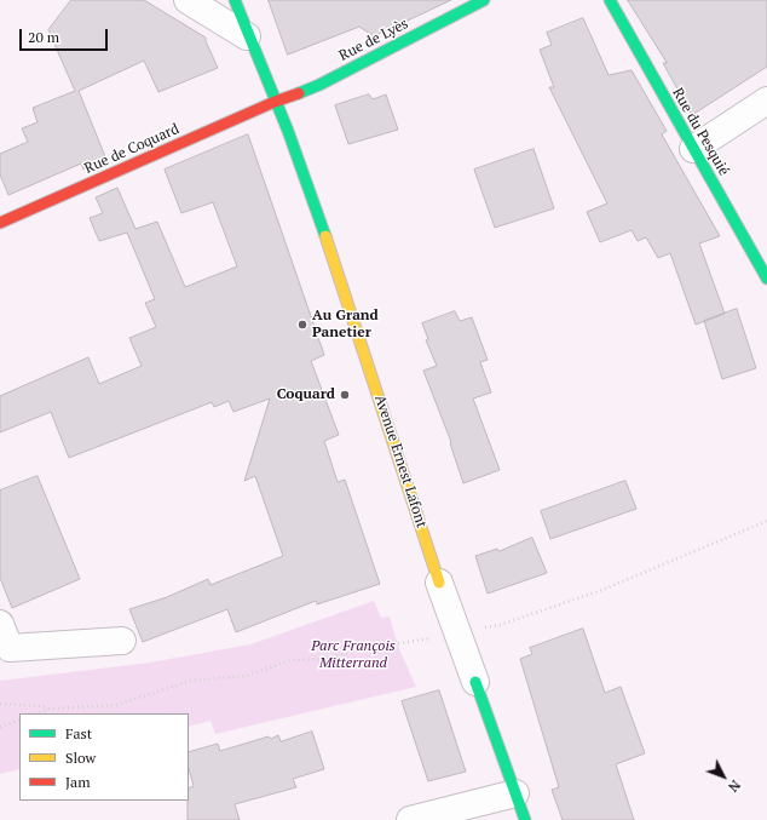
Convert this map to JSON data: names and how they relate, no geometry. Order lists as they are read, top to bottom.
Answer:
{
  "streets": {
    "street": [
      "Rue de Lyès",
      "Rue du Pesquié",
      "Rue de Coquard",
      "Avenue Ernest Lafont"
    ]
  },
  "crossings": [
    ["Rue de Lyès", "Rue de Coquard"],
    ["Rue de Lyès", "Avenue Ernest Lafont"],
    ["Rue de Coquard", "Avenue Ernest Lafont"]
  ],
  "parks": ["Parc François Mitterrand"],
  "places": ["Au Grand Panetier", "Coquard"],
  "legend": ["Fast", "Slow", "Jam"],
  "scale_bar": "20 m",
  "north": "bottom right"
}
